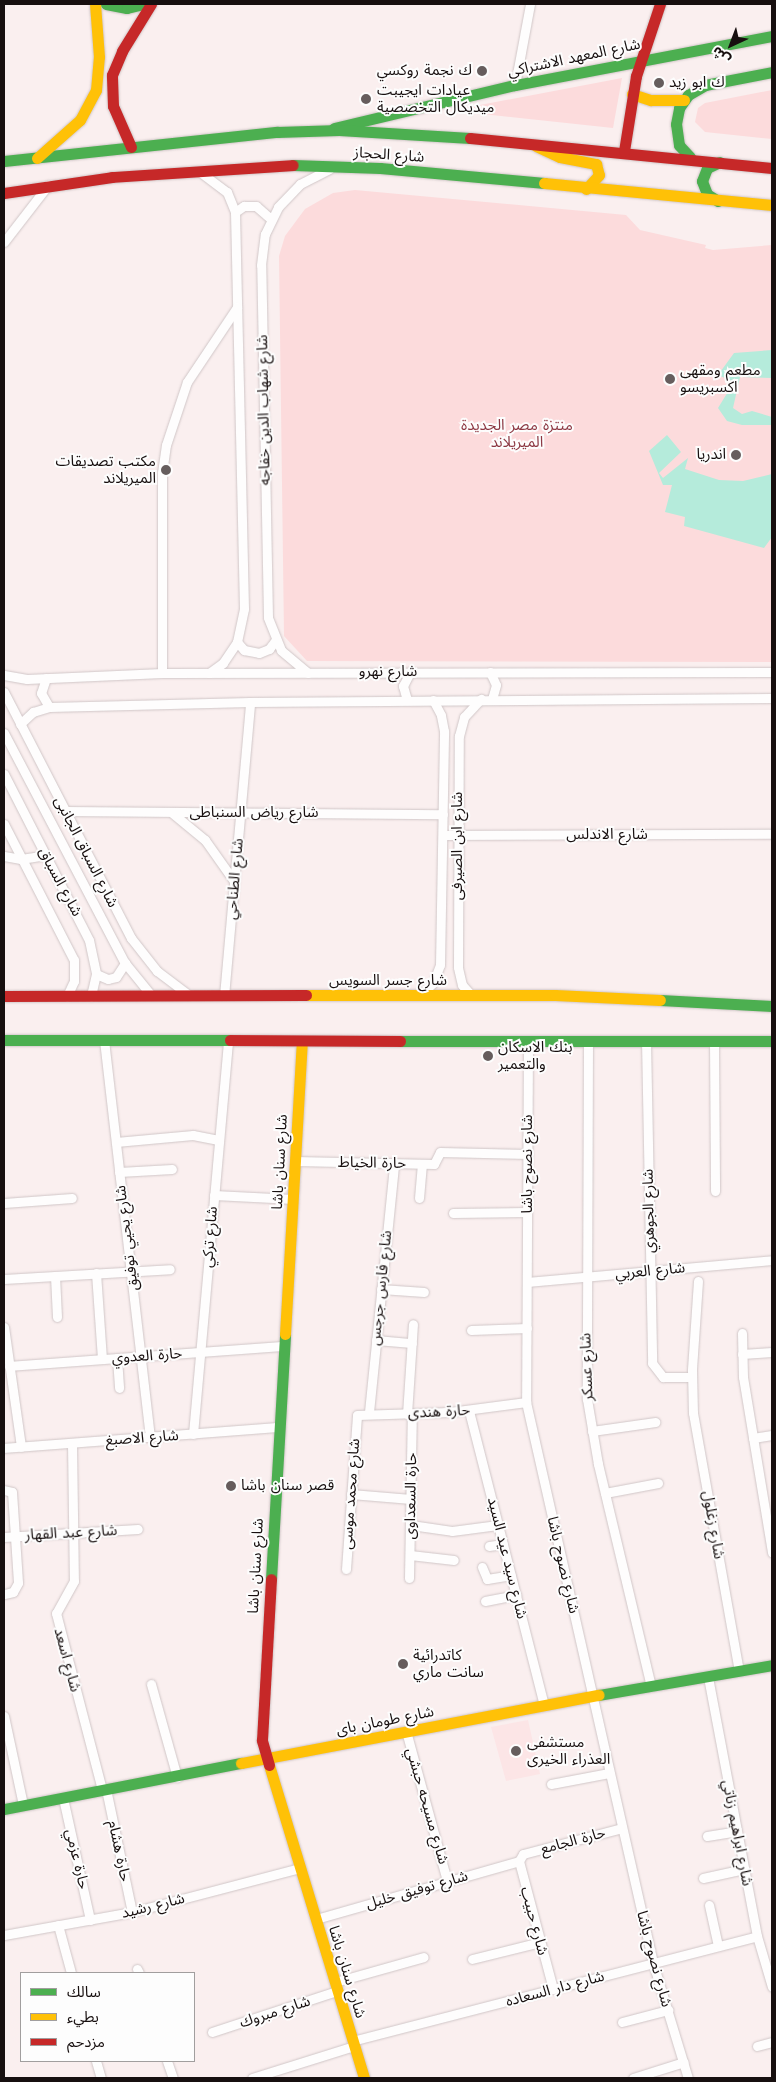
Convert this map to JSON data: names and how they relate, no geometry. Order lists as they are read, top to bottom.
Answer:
{
  "streets": {
    "main road": [
      "شارع المعهد الاشتراكي",
      "شارع الحجاز",
      "شارع جسر السويس",
      "شارع سنان باشا",
      "شارع طومان باى"
    ],
    "street": [
      "شارع شهاب الدين خفاجه",
      "شارع نهرو",
      "شارع رياض السنباطى",
      "شارع الاندلس",
      "شارع ابن الصيرفى",
      "شارع السباق الجانبى",
      "شارع الطناحي",
      "شارع السباق",
      "حارة الخياط",
      "شارع نصوح باشا",
      "شارع الجوهري",
      "شارع تركي",
      "شارع يحيي توفيق",
      "شارع العربي",
      "شارع فارس جرجس",
      "حارة العدوي",
      "شارع عسكر",
      "حارة هندى",
      "شارع الاصبغ",
      "شارع محمد موسى",
      "حارة السعداوى",
      "شارع زغلول",
      "شارع عبد القهار",
      "شارع سيد عيد السيد",
      "شارع اسعد",
      "شارع مسيحه حبشي",
      "شارع ابراهيم زناتي",
      "حارة الجامع",
      "حارة هشام",
      "حارة عزمي",
      "شارع توفيق خليل",
      "شارع رشيد",
      "شارع حبيب",
      "شارع دار السعاده",
      "شارع مبروك"
    ]
  },
  "crossings": [
    ["شارع المعهد الاشتراكي", "شارع الحجاز"],
    ["شارع الحجاز", "شارع شهاب الدين خفاجه"],
    ["شارع شهاب الدين خفاجه", "شارع نهرو"],
    ["شارع نهرو", "شارع ابن الصيرفى"],
    ["شارع نهرو", "شارع السباق الجانبى"],
    ["شارع نهرو", "شارع الطناحي"],
    ["شارع رياض السنباطى", "شارع ابن الصيرفى"],
    ["شارع رياض السنباطى", "شارع السباق الجانبى"],
    ["شارع رياض السنباطى", "شارع الطناحي"],
    ["شارع الاندلس", "شارع ابن الصيرفى"],
    ["شارع ابن الصيرفى", "شارع جسر السويس"],
    ["شارع السباق الجانبى", "شارع جسر السويس"],
    ["شارع الطناحي", "شارع جسر السويس"],
    ["شارع السباق", "شارع جسر السويس"],
    ["شارع سنان باشا", "حارة الخياط"],
    ["شارع سنان باشا", "حارة العدوي"],
    ["شارع سنان باشا", "شارع الاصبغ"],
    ["شارع سنان باشا", "شارع طومان باى"],
    ["شارع سنان باشا", "شارع توفيق خليل"],
    ["شارع سنان باشا", "شارع رشيد"],
    ["شارع سنان باشا", "شارع دار السعاده"],
    ["شارع سنان باشا", "شارع مبروك"],
    ["حارة الخياط", "شارع نصوح باشا"],
    ["حارة الخياط", "شارع فارس جرجس"],
    ["شارع نصوح باشا", "شارع العربي"],
    ["شارع نصوح باشا", "حارة هندى"],
    ["شارع نصوح باشا", "شارع طومان باى"],
    ["شارع نصوح باشا", "حارة الجامع"],
    ["شارع نصوح باشا", "شارع دار السعاده"],
    ["شارع الجوهري", "شارع العربي"],
    ["شارع الجوهري", "شارع زغلول"],
    ["شارع تركي", "حارة العدوي"],
    ["شارع تركي", "شارع الاصبغ"],
    ["شارع يحيي توفيق", "حارة العدوي"],
    ["شارع يحيي توفيق", "شارع الاصبغ"],
    ["شارع العربي", "شارع عسكر"],
    ["شارع فارس جرجس", "حارة هندى"],
    ["شارع فارس جرجس", "شارع محمد موسى"],
    ["شارع عسكر", "شارع طومان باى"],
    ["حارة هندى", "شارع محمد موسى"],
    ["حارة هندى", "حارة السعداوى"],
    ["حارة هندى", "شارع سيد عيد السيد"],
    ["شارع الاصبغ", "شارع اسعد"],
    ["شارع زغلول", "شارع طومان باى"],
    ["شارع عبد القهار", "شارع اسعد"],
    ["شارع سيد عيد السيد", "شارع طومان باى"],
    ["شارع اسعد", "شارع طومان باى"],
    ["شارع اسعد", "حارة هشام"],
    ["شارع طومان باى", "شارع مسيحه حبشي"],
    ["شارع طومان باى", "شارع ابراهيم زناتي"],
    ["شارع طومان باى", "حارة هشام"],
    ["شارع طومان باى", "حارة عزمي"],
    ["شارع مسيحه حبشي", "شارع توفيق خليل"],
    ["شارع ابراهيم زناتي", "شارع دار السعاده"],
    ["حارة الجامع", "شارع توفيق خليل"],
    ["حارة الجامع", "شارع حبيب"],
    ["حارة هشام", "شارع رشيد"],
    ["حارة عزمي", "شارع رشيد"],
    ["شارع توفيق خليل", "شارع حبيب"],
    ["شارع حبيب", "شارع دار السعاده"]
  ],
  "parks": ["منتزة مصر الجديدة الميريلاند"],
  "places": [
    "ك نجمة روكسي",
    "ك ابو زيد",
    "عيادات ايجيبت ميديكال التخصصية",
    "مطعم ومقهى اكسبريسو",
    "اندريا",
    "مكتب تصديقات الميريلاند",
    "بنك الاسكان والتعمير",
    "قصر سنان باشا",
    "كاتدرائية سانت ماري",
    "مستشفى العذراء الخيرى"
  ],
  "legend": ["سالك", "بطيء", "مزدحم"],
  "north": "bottom left"
}
